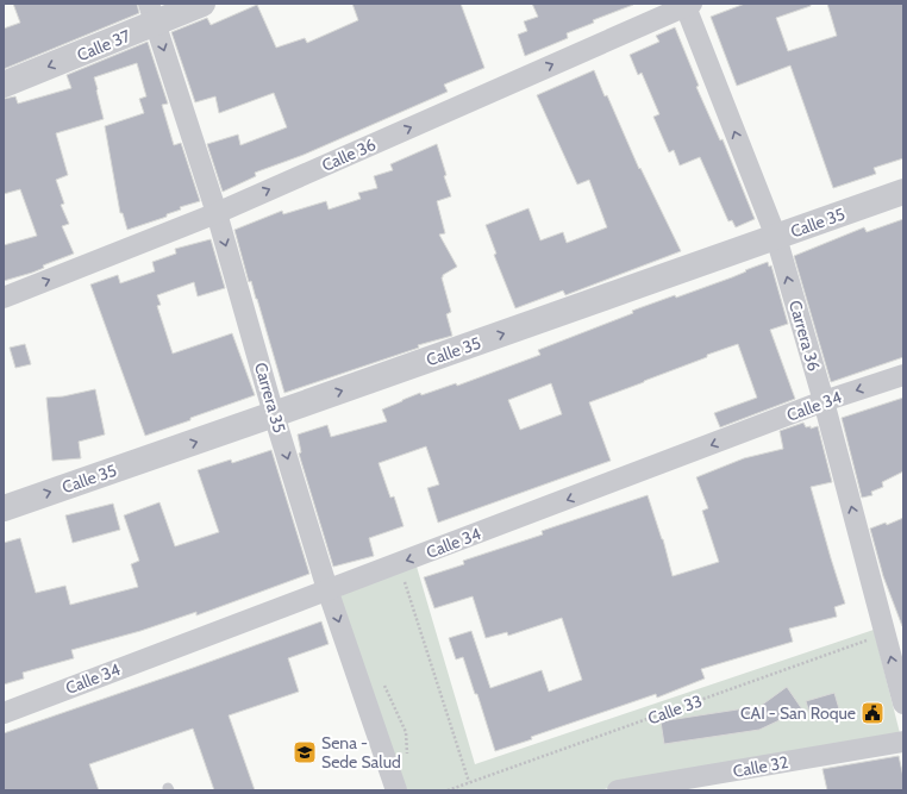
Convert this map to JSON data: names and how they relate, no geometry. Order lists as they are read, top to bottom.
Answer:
{
  "streets": {
    "street": [
      "Calle 37",
      "Calle 36",
      "Calle 35",
      "Carrera 36",
      "Carrera 35",
      "Calle 34",
      "Calle 32"
    ],
    "path": ["Calle 33"]
  },
  "crossings": [
    ["Calle 37", "Carrera 35"],
    ["Calle 36", "Carrera 36"],
    ["Calle 36", "Carrera 35"],
    ["Calle 35", "Carrera 36"],
    ["Calle 35", "Carrera 35"],
    ["Carrera 36", "Calle 34"],
    ["Carrera 36", "Calle 33"],
    ["Carrera 35", "Calle 34"]
  ],
  "one_way": [
    "Calle 37",
    "Calle 36",
    "Calle 35",
    "Carrera 36",
    "Carrera 35",
    "Calle 34"
  ],
  "places": {
    "public building": ["CAI - San Roque"],
    "school or university": ["Sena - Sede Salud"]
  }
}
